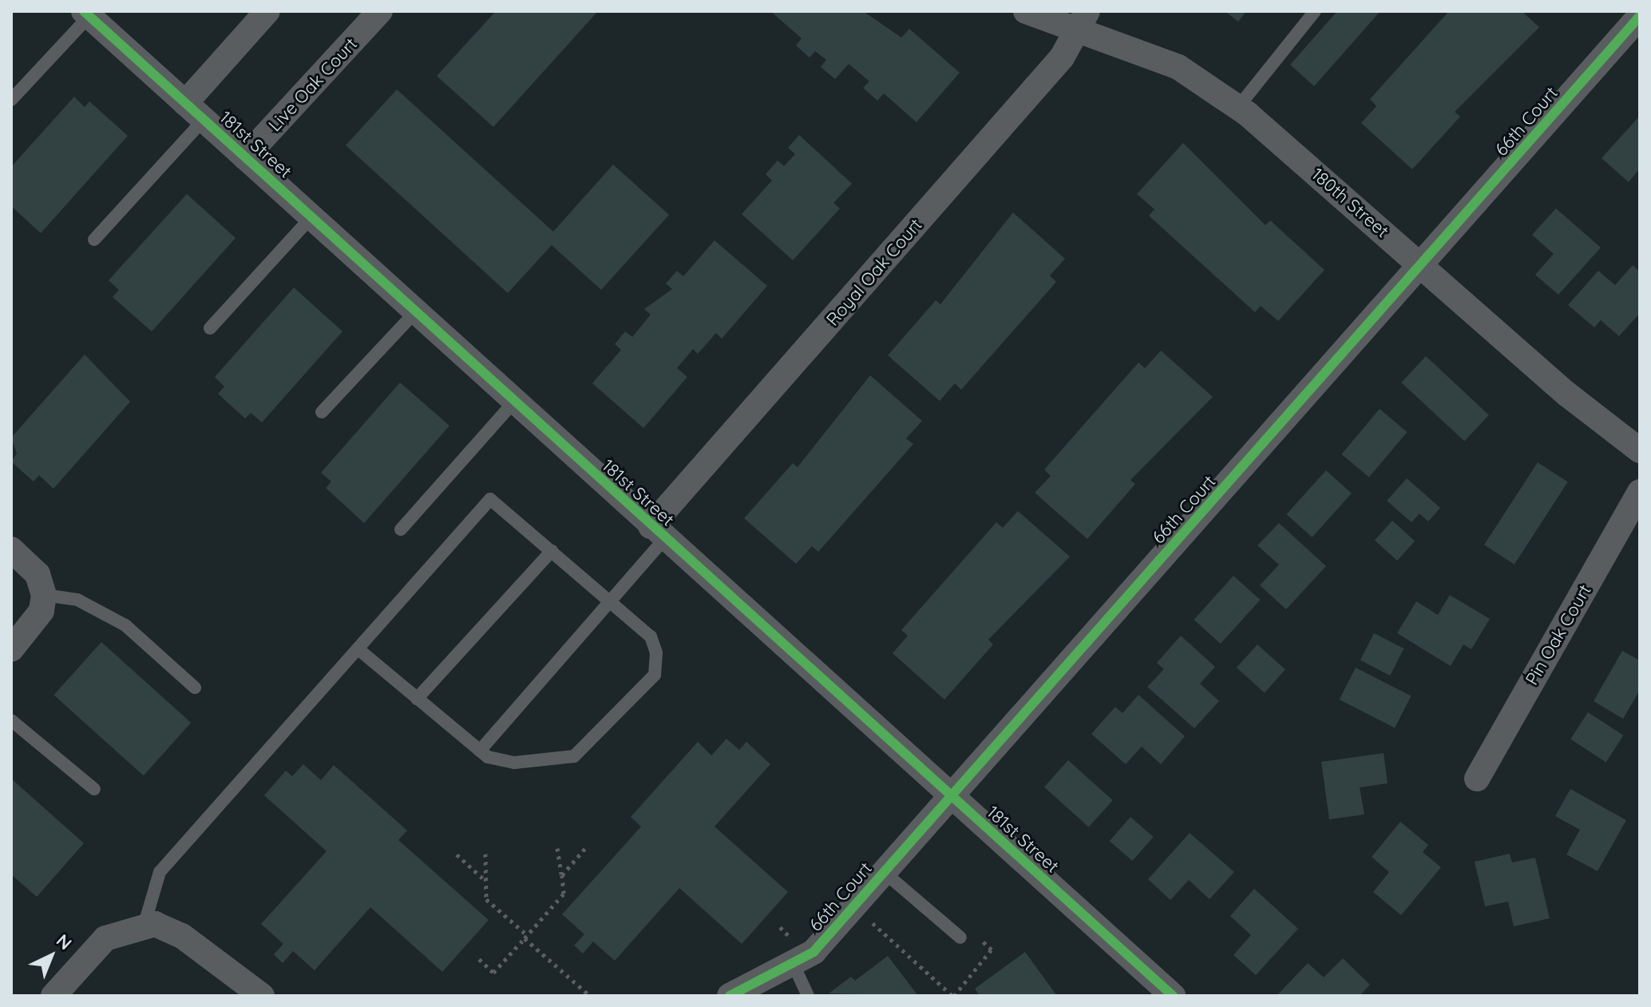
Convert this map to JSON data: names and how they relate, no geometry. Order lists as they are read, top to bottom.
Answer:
{
  "streets": {
    "street": [
      "Live Oak Court",
      "66th Court",
      "181st Street",
      "180th Street",
      "Royal Oak Court",
      "Pin Oak Court"
    ]
  },
  "crossings": [
    ["Live Oak Court", "181st Street"],
    ["66th Court", "181st Street"],
    ["66th Court", "180th Street"],
    ["181st Street", "Royal Oak Court"],
    ["180th Street", "Royal Oak Court"]
  ],
  "north": "top right"
}
